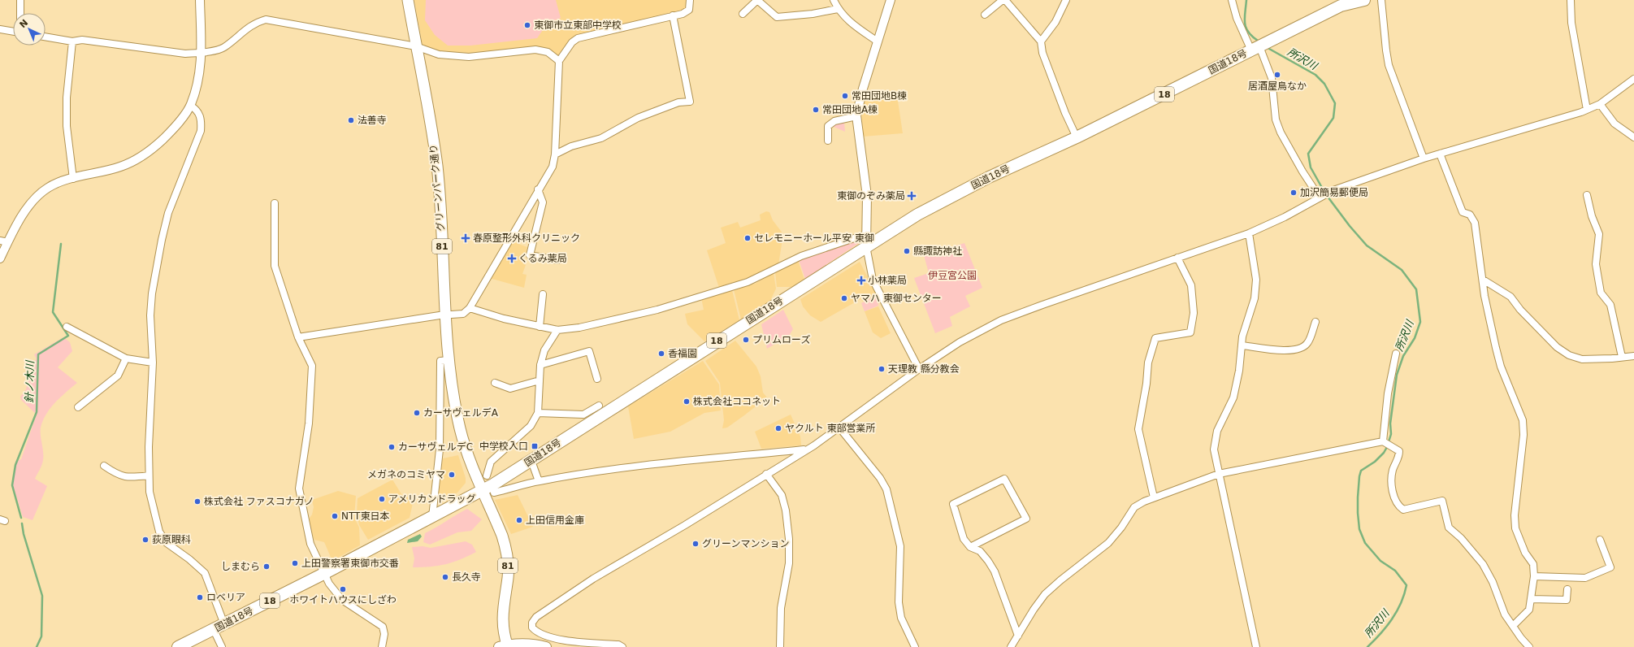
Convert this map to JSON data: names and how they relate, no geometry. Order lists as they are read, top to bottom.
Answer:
{
  "streets": {
    "highway": ["国道18号", "18"],
    "main road": ["グリーンパーク通り", "81"]
  },
  "crossings": [
    ["国道18号", "グリーンパーク通り"],
    ["国道18号", "81"],
    ["グリーンパーク通り", "81"]
  ],
  "water": ["所沢川", "針ノ木川"],
  "parks": ["伊豆宮公園"],
  "places": {
    "other": [
      "東御市立東部中学校",
      "居酒屋鳥なか",
      "常田団地B棟",
      "常田団地A棟",
      "法善寺",
      "加沢簡易郵便局",
      "セレモニーホール平安 東御",
      "縣諏訪神社",
      "ヤマハ 東御センター",
      "プリムローズ",
      "香福園",
      "天理教 縣分教会",
      "株式会社ココネット",
      "カーサヴェルデA",
      "ヤクルト 東部営業所",
      "カーサヴェルデC",
      "メガネのコミヤマ",
      "アメリカンドラッグ",
      "株式会社 ファスコナガノ",
      "NTT東日本",
      "上田信用金庫",
      "荻原眼科",
      "グリーンマンション",
      "上田警察署東御市交番",
      "しまむら",
      "長久寺",
      "ホワイトハウスにしざわ",
      "ロベリア"
    ],
    "health": [
      "東御のぞみ薬局",
      "春原整形外科クリニック",
      "くるみ薬局",
      "小林薬局"
    ],
    "transit": ["中学校入口"]
  },
  "north": "top left"
}
